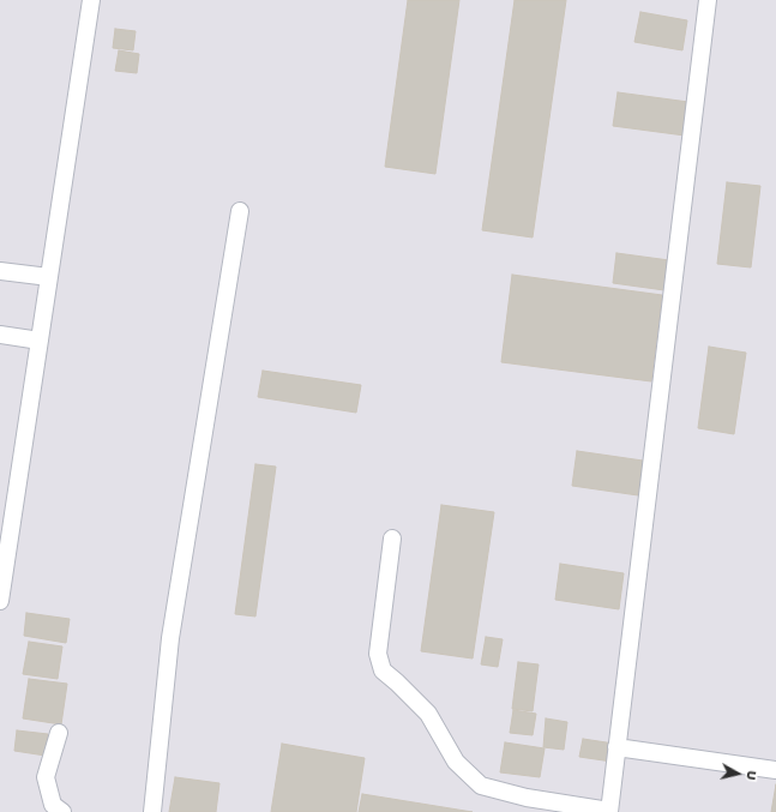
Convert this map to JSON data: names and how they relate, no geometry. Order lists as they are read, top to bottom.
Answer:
{
  "north": "right"
}
